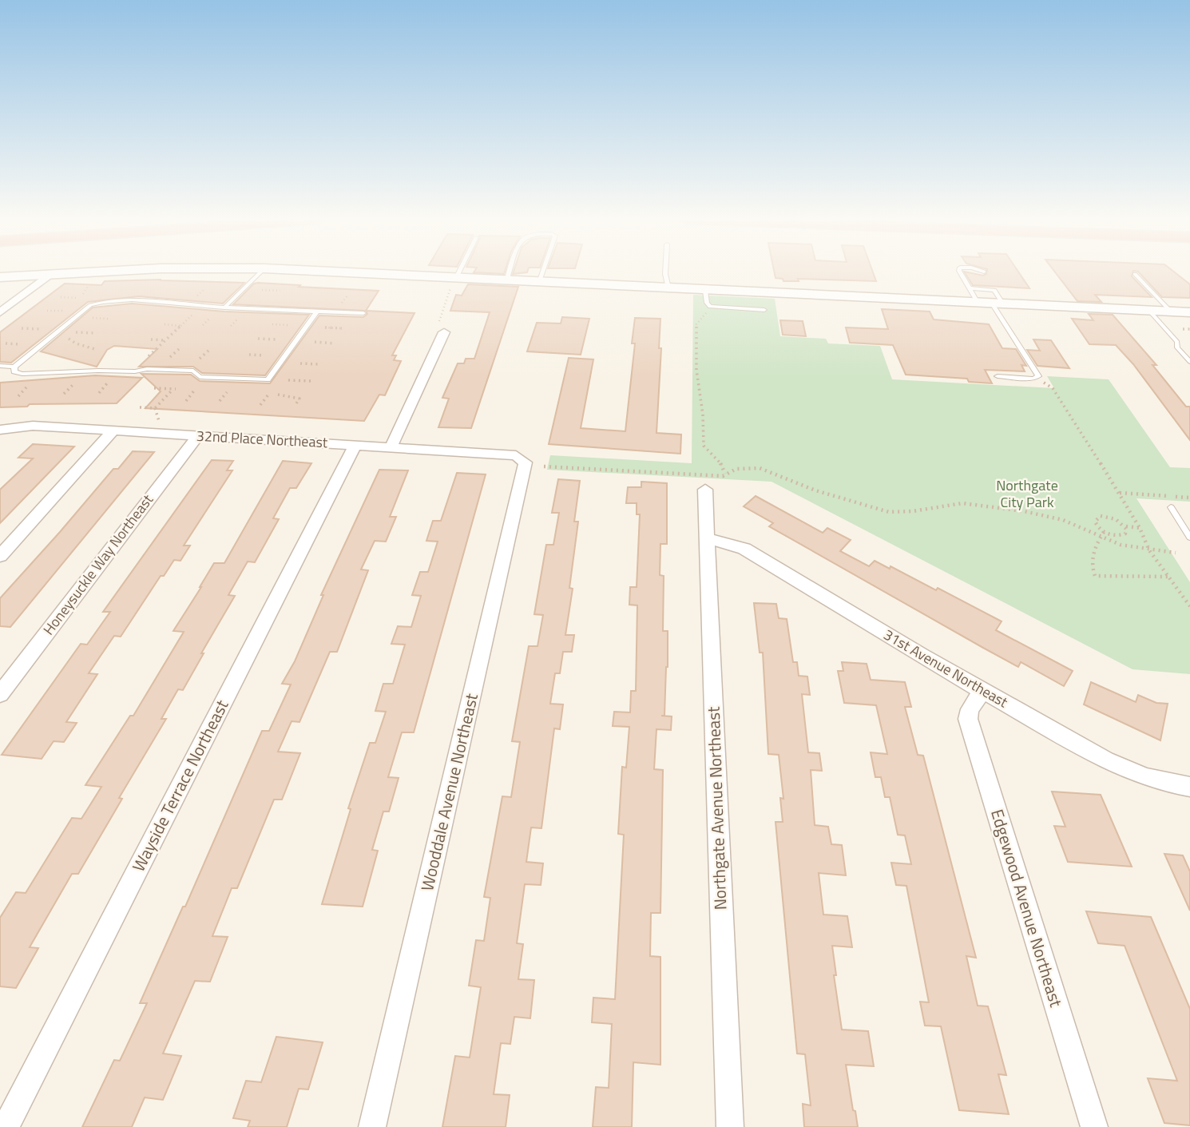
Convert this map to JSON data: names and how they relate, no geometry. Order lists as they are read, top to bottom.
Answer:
{
  "streets": {
    "street": [
      "32nd Place Northeast",
      "Honeysuckle Way Northeast",
      "31st Avenue Northeast",
      "Wayside Terrace Northeast",
      "Wooddale Avenue Northeast",
      "Northgate Avenue Northeast",
      "Edgewood Avenue Northeast"
    ]
  },
  "crossings": [
    ["32nd Place Northeast", "Honeysuckle Way Northeast"],
    ["32nd Place Northeast", "Wayside Terrace Northeast"],
    ["32nd Place Northeast", "Wooddale Avenue Northeast"],
    ["31st Avenue Northeast", "Northgate Avenue Northeast"],
    ["31st Avenue Northeast", "Edgewood Avenue Northeast"]
  ],
  "parks": ["Northgate City Park"]
}
